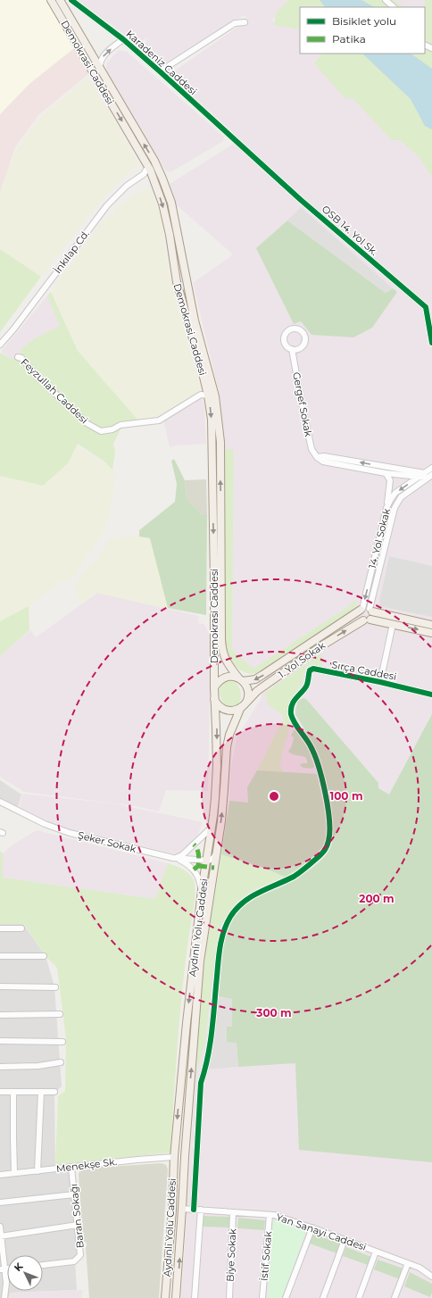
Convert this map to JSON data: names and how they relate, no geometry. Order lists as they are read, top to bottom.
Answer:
{
  "streets": {
    "main road": ["Demokrasi Caddesi", "1. Yol Sokak", "Aydınlı Yolu Caddesi"],
    "street": [
      "Karadeniz Caddesi",
      "OSB 14. Yol Sk.",
      "İnkılap Cd.",
      "Feyzullah Caddesi",
      "Gergef Sokak",
      "14. Yol Sokak",
      "Sırça Caddesi",
      "Şeker Sokak",
      "Menekşe Sk.",
      "Baran Sokağı",
      "Yan Sanayi Caddesi",
      "Biye Sokak",
      "İstif Sokak"
    ]
  },
  "crossings": [
    ["Demokrasi Caddesi", "İnkılap Cd."],
    ["Demokrasi Caddesi", "Feyzullah Caddesi"],
    ["Demokrasi Caddesi", "1. Yol Sokak"],
    ["Demokrasi Caddesi", "Aydınlı Yolu Caddesi"],
    ["Karadeniz Caddesi", "OSB 14. Yol Sk."],
    ["14. Yol Sokak", "1. Yol Sokak"],
    ["1. Yol Sokak", "Aydınlı Yolu Caddesi"],
    ["Sırça Caddesi", "Yan Sanayi Caddesi"],
    ["Şeker Sokak", "Aydınlı Yolu Caddesi"],
    ["Aydınlı Yolu Caddesi", "Menekşe Sk."],
    ["Aydınlı Yolu Caddesi", "Yan Sanayi Caddesi"],
    ["Menekşe Sk.", "Baran Sokağı"],
    ["Yan Sanayi Caddesi", "Biye Sokak"],
    ["Yan Sanayi Caddesi", "İstif Sokak"]
  ],
  "legend": ["Bisiklet yolu", "Patika"],
  "north": "top left",
  "rings": ["100 m", "200 m", "300 m"]
}
